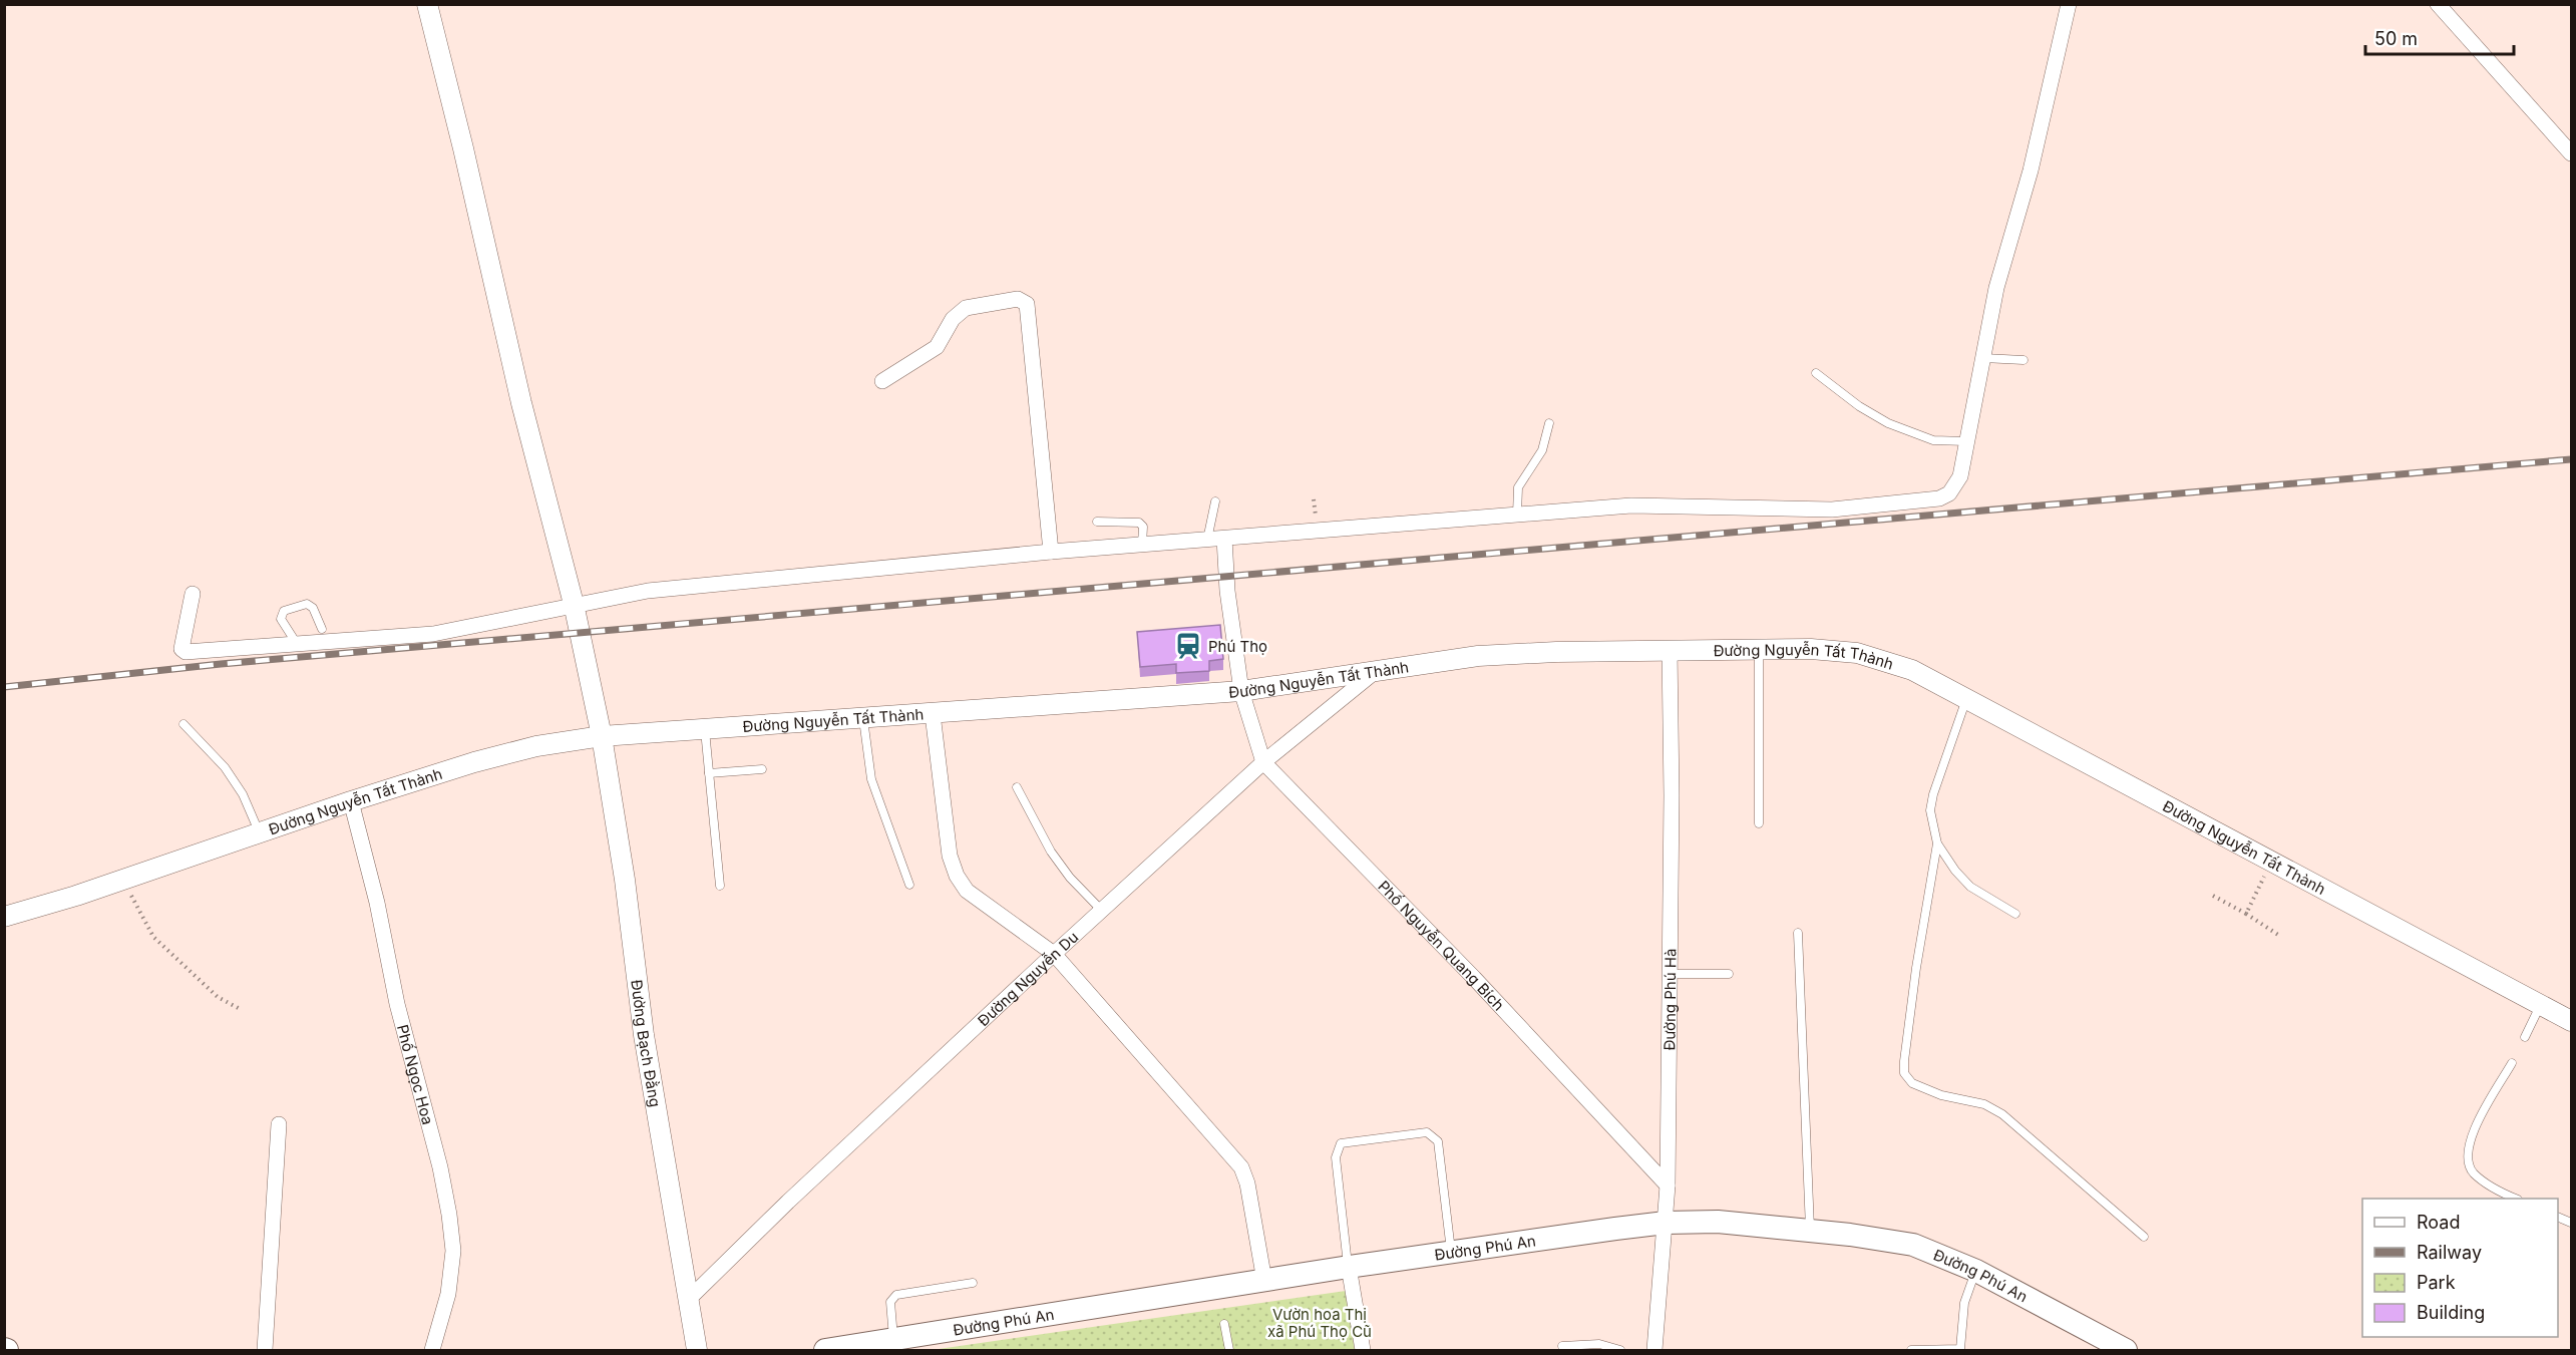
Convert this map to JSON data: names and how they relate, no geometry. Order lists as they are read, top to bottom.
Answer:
{
  "streets": {
    "main road": ["Đường Phú An"],
    "street": [
      "Đường Nguyễn Tất Thành",
      "Phố Nguyễn Quang Bích",
      "Đường Nguyễn Du",
      "Đường Phú Hà",
      "Đường Bạch Đằng",
      "Phố Ngọc Hoa"
    ]
  },
  "crossings": [
    ["Đường Nguyễn Tất Thành", "Phố Nguyễn Quang Bích"],
    ["Đường Nguyễn Tất Thành", "Đường Nguyễn Du"],
    ["Đường Nguyễn Tất Thành", "Đường Phú Hà"],
    ["Đường Nguyễn Tất Thành", "Đường Bạch Đằng"],
    ["Đường Nguyễn Tất Thành", "Phố Ngọc Hoa"],
    ["Phố Nguyễn Quang Bích", "Đường Nguyễn Du"],
    ["Phố Nguyễn Quang Bích", "Đường Phú Hà"],
    ["Đường Nguyễn Du", "Đường Bạch Đằng"],
    ["Đường Phú Hà", "Đường Phú An"]
  ],
  "parks": ["Vườn hoa Thị xã Phú Thọ Cũ"],
  "places": {
    "station": ["Phú Thọ"]
  },
  "legend": [
    "Road",
    "Railway",
    "Park",
    "Building"
  ],
  "scale_bar": "50 m"
}
